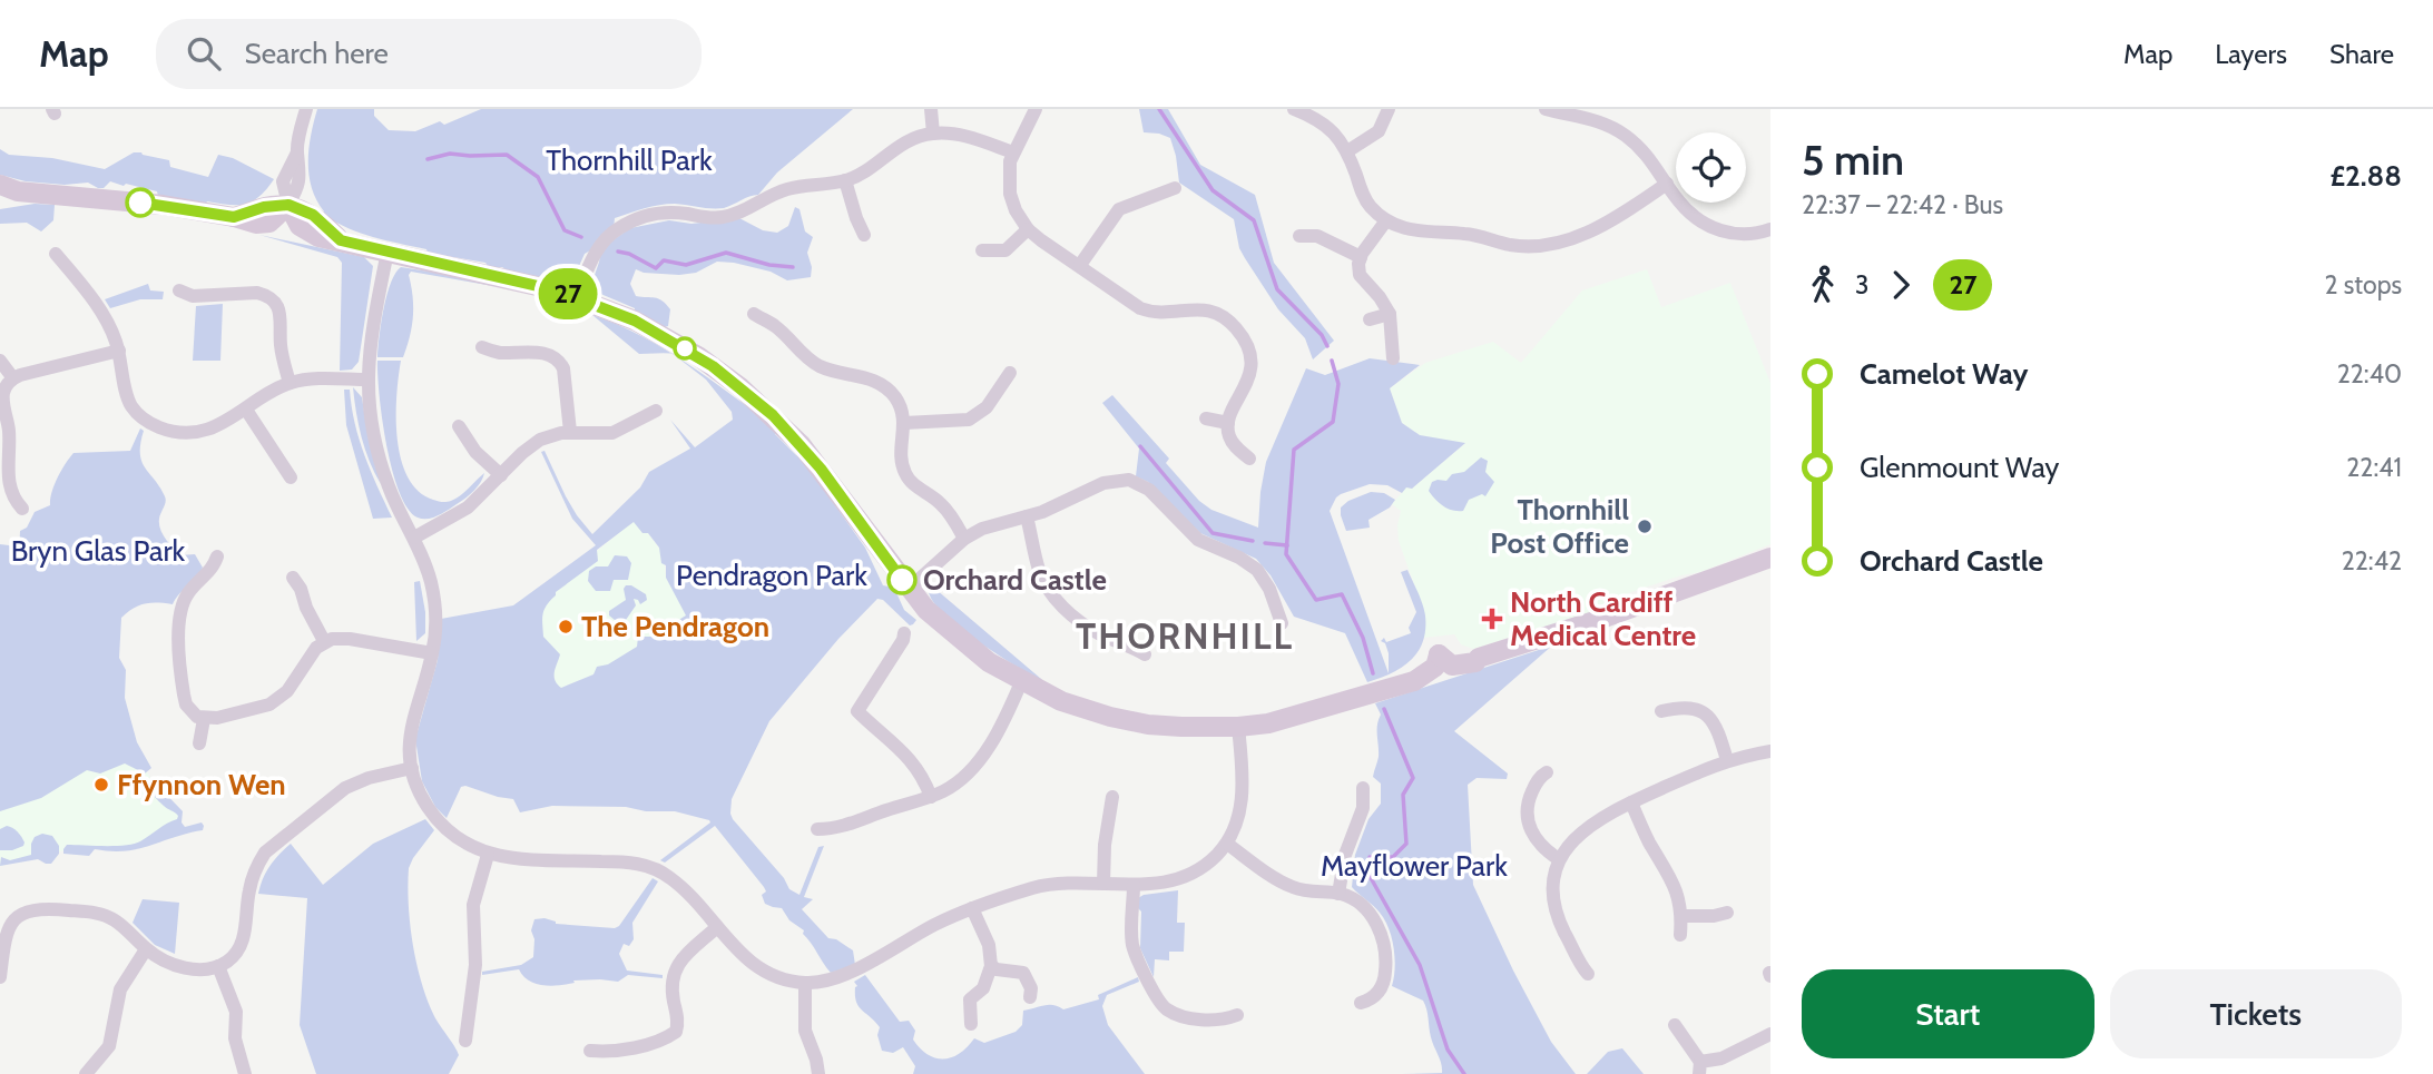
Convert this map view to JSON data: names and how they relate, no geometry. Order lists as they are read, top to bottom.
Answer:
{
  "districts": ["THORNHILL"],
  "parks": [
    "Thornhill Park",
    "Bryn Glas Park",
    "Pendragon Park",
    "Mayflower Park"
  ],
  "places": {
    "other": [
      "Thornhill Post Office",
      "Orchard Castle",
      "The Pendragon",
      "Ffynnon Wen"
    ],
    "health": ["North Cardiff Medical Centre"]
  },
  "lines": ["bus line 27"],
  "page": {
    "header": "Map",
    "search": "Search here",
    "nav": ["Map", "Layers", "Share"],
    "on_map": "27",
    "heading": ["5 min", "22:37 – 22:42 · Bus", "£2.88"],
    "legs": ["3", "27", "2 stops"],
    "list": [
      {
        "name": "Camelot Way",
        "value": "22:40"
      },
      {
        "name": "Glenmount Way",
        "value": "22:41"
      },
      {
        "name": "Orchard Castle",
        "value": "22:42"
      }
    ],
    "buttons": ["Start", "Tickets"]
  }
}
